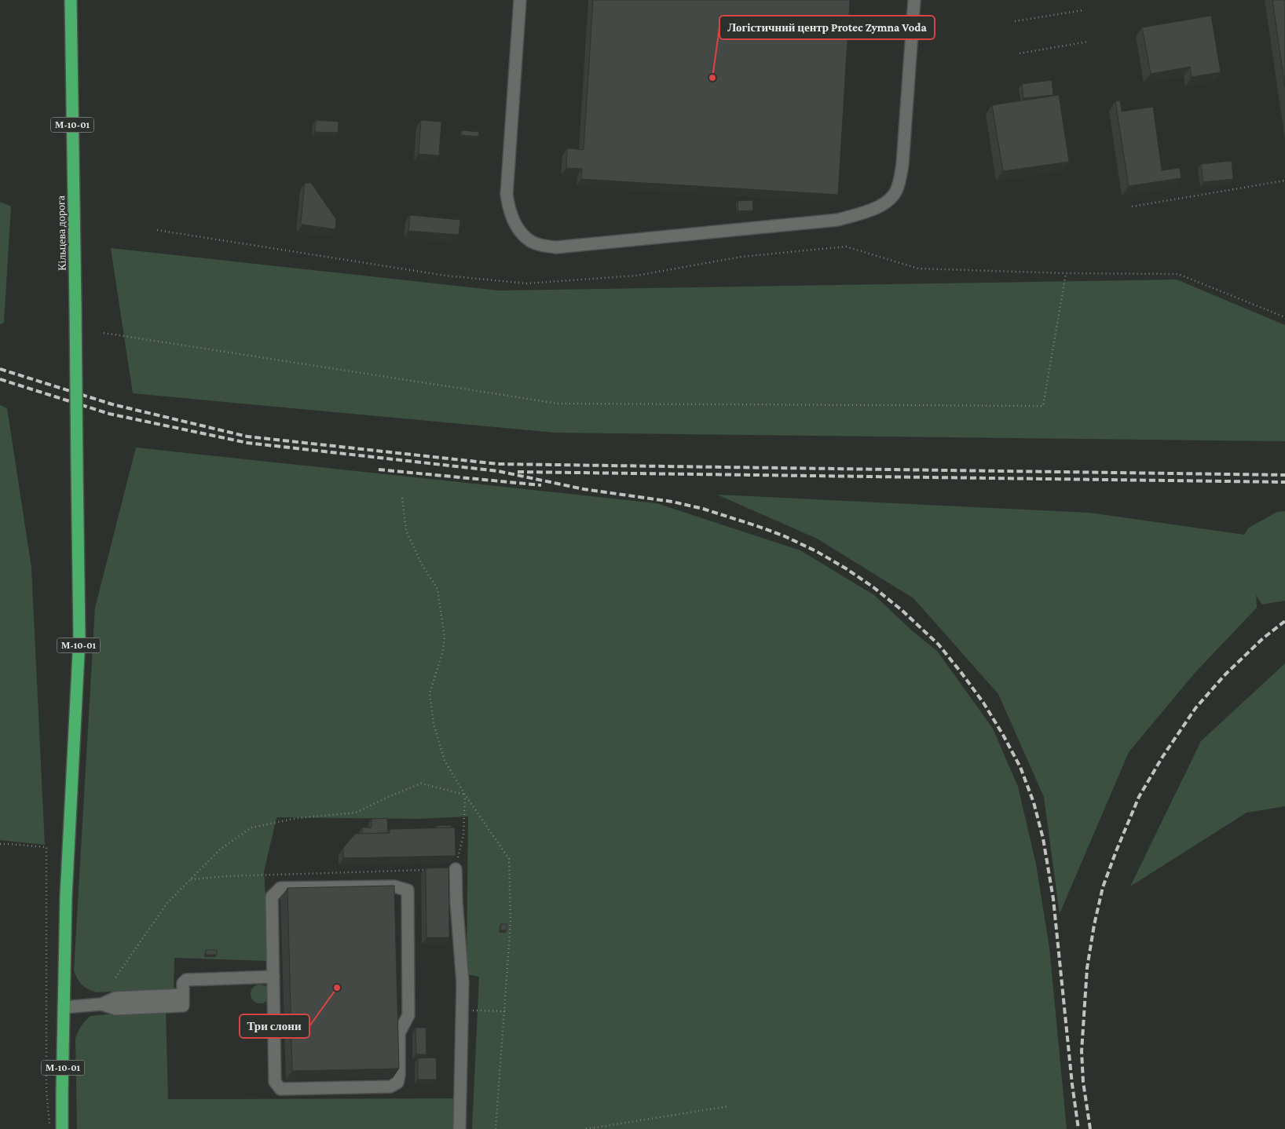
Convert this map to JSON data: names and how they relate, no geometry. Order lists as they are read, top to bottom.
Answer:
{
  "streets": {
    "highway": ["М-10-01", "Кільцева дорога"]
  },
  "crossings": [
    ["М-10-01", "Кільцева дорога"]
  ],
  "places": ["Логістичний центр Protec Zymna Voda", "Три слони"]
}
